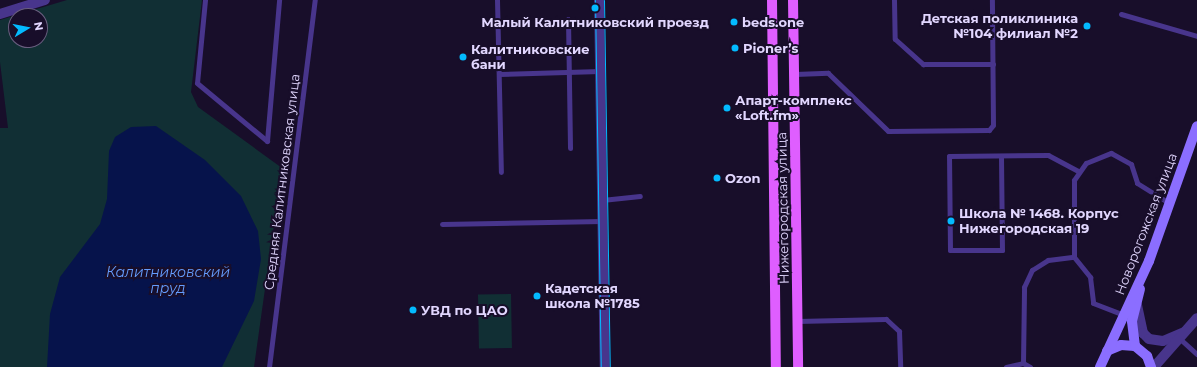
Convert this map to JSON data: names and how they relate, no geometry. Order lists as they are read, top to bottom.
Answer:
{
  "streets": {
    "main road": ["Нижегородская улица"],
    "street": ["Новорогожская улица"],
    "lane": ["Средняя Калитниковская улица"]
  },
  "water": ["Калитниковский пруд"],
  "places": [
    "Малый Калитниковский проезд",
    "beds.one",
    "Детская поликлиника №104 филиал №2",
    "Pioner’s",
    "Калитниковские бани",
    "Апарт-комплекс «Loft.fm»",
    "Ozon",
    "Школа № 1468. Корпус Нижегородская 19",
    "Кадетская школа №1785",
    "УВД по ЦАО"
  ],
  "north": "right"
}
